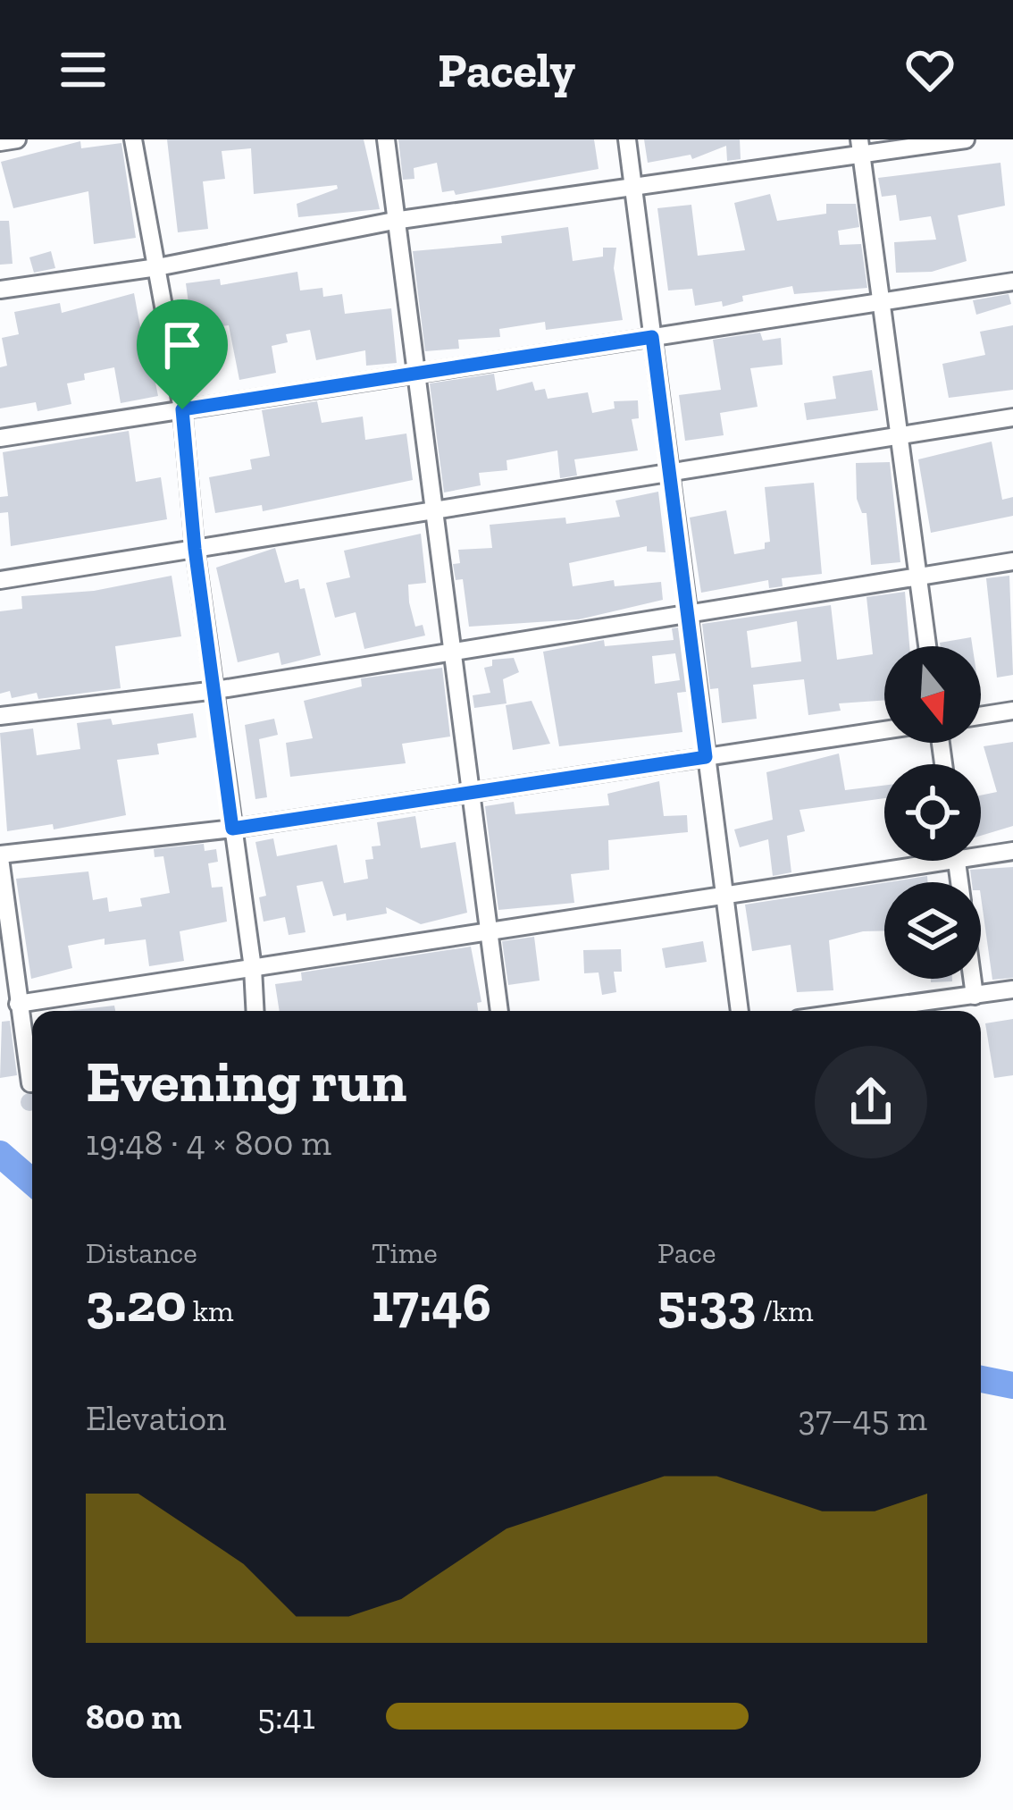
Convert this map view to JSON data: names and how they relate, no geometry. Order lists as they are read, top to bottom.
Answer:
{
  "north": "bottom",
  "page": {
    "header": "Pacely",
    "heading": ["Evening run", "19:48 · 4 × 800 m"],
    "stats": [
      ["Distance", "3.20 km"],
      ["Time", "17:46"],
      ["Pace", "5:33 /km"]
    ],
    "chart": ["Elevation", "37–45 m"],
    "list": [
      {
        "name": "800 m",
        "note": "5:41"
      }
    ]
  }
}
